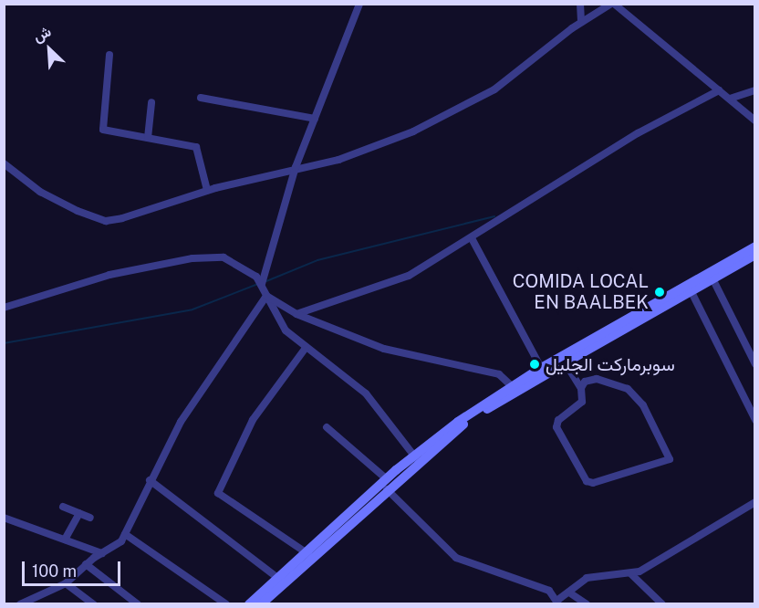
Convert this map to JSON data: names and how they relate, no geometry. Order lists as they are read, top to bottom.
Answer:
{
  "places": ["COMIDA LOCAL EN BAALBEK", "سوبرماركت الجليل"],
  "scale_bar": "100 m",
  "north": "top left"
}
